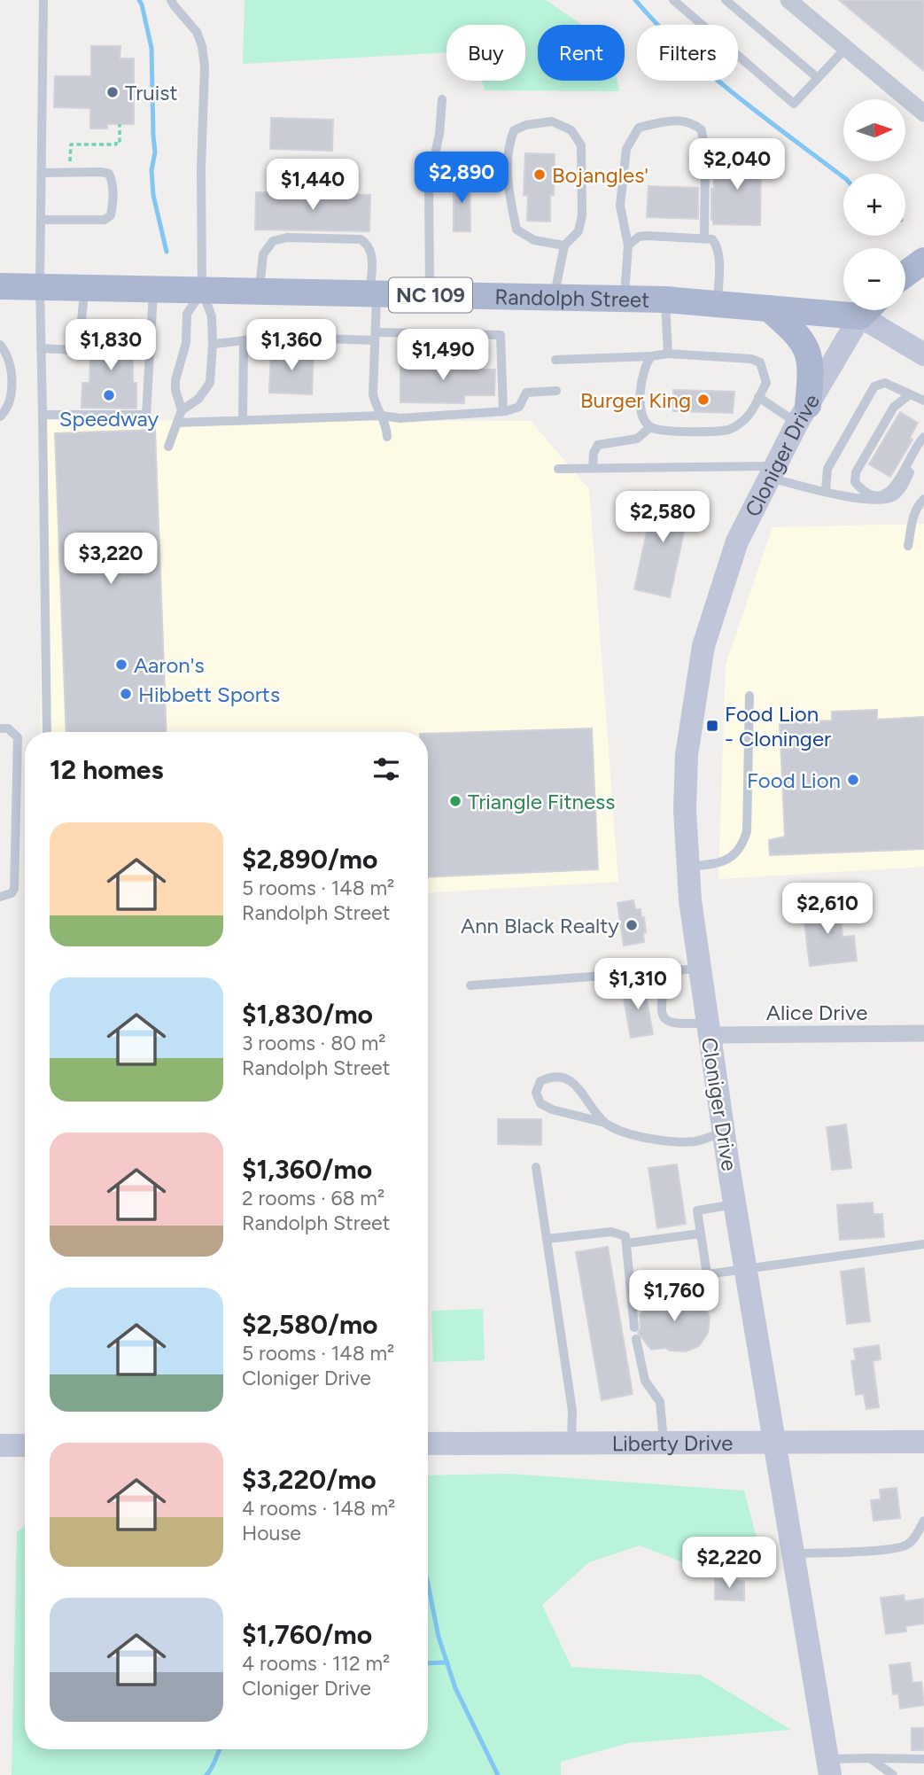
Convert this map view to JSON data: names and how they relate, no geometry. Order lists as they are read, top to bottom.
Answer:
{
  "streets": {
    "main road": [
      "NC 109",
      "Randolph Street",
      "Cloniger Drive",
      "Liberty Drive"
    ],
    "street": ["Alice Drive"]
  },
  "crossings": [
    ["Cloniger Drive", "Alice Drive"],
    ["Cloniger Drive", "Liberty Drive"]
  ],
  "places": {
    "other": [
      "Truist",
      "Bojangles'",
      "Speedway",
      "Burger King",
      "Aaron's",
      "Hibbett Sports",
      "Food Lion",
      "Triangle Fitness",
      "Ann Black Realty"
    ],
    "transit": ["Food Lion - Cloninger"]
  },
  "north": "right",
  "page": {
    "chip": ["Buy", "Rent", "Filters"],
    "map_buttons": ["+", "−"],
    "price": [
      "$2,040",
      "$2,890",
      "$1,440",
      "$1,830",
      "$1,360",
      "$1,490",
      "$2,580",
      "$3,220",
      "$2,610",
      "$1,310",
      "$1,760",
      "$2,220"
    ],
    "heading": "12 homes",
    "list": [
      {
        "name": "$2,890/mo",
        "note": "5 rooms · 148 m² · Randolph Street"
      },
      {
        "name": "$1,830/mo",
        "note": "3 rooms · 80 m² · Randolph Street"
      },
      {
        "name": "$1,360/mo",
        "note": "2 rooms · 68 m² · Randolph Street"
      },
      {
        "name": "$2,580/mo",
        "note": "5 rooms · 148 m² · Cloniger Drive"
      },
      {
        "name": "$3,220/mo",
        "note": "4 rooms · 148 m² · House"
      },
      {
        "name": "$1,760/mo",
        "note": "4 rooms · 112 m² · Cloniger Drive"
      }
    ]
  }
}
